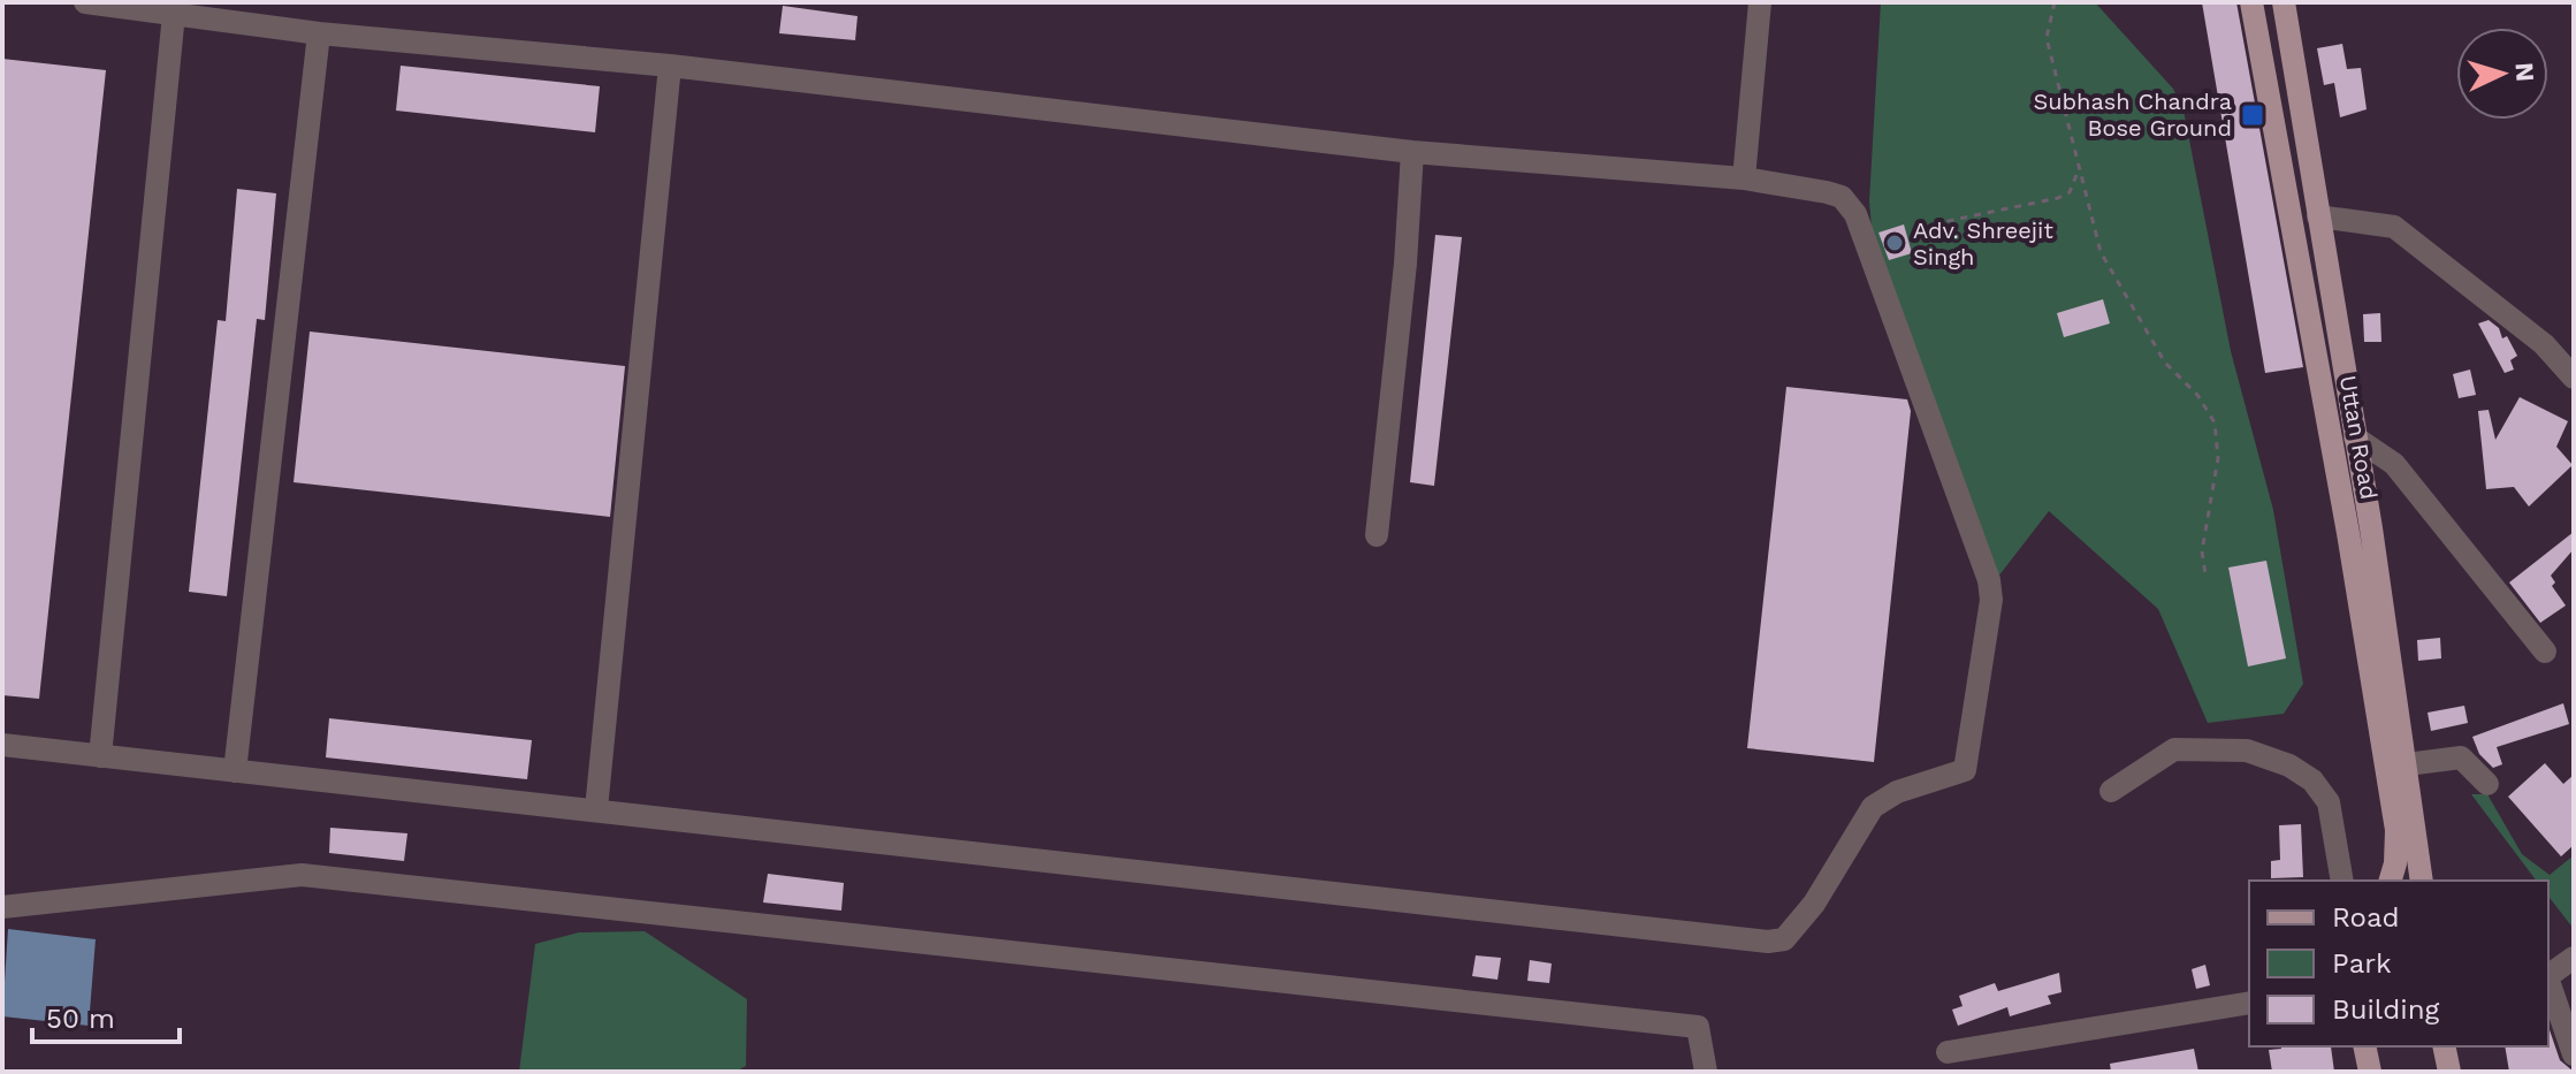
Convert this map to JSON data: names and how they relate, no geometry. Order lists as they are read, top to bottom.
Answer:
{
  "streets": {
    "main road": ["Uttan Road"]
  },
  "places": {
    "transit": ["Subhash Chandra Bose Ground"],
    "other": ["Adv. Shreejit Singh"]
  },
  "legend": ["Road", "Park", "Building"],
  "scale_bar": "50 m",
  "north": "right"
}
